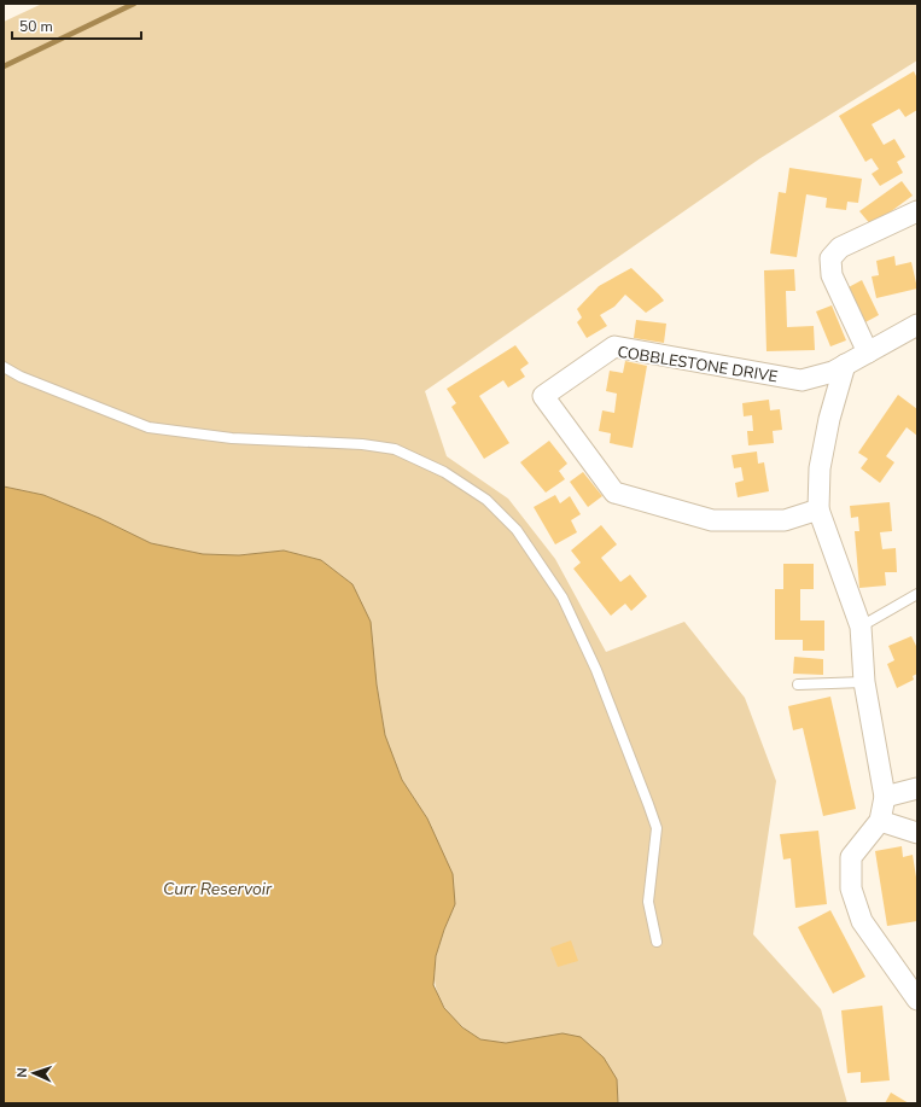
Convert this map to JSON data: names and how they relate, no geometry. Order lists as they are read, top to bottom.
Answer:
{
  "streets": {
    "street": ["COBBLESTONE DRIVE"]
  },
  "water": ["Curr Reservoir"],
  "scale_bar": "50 m",
  "north": "left"
}
